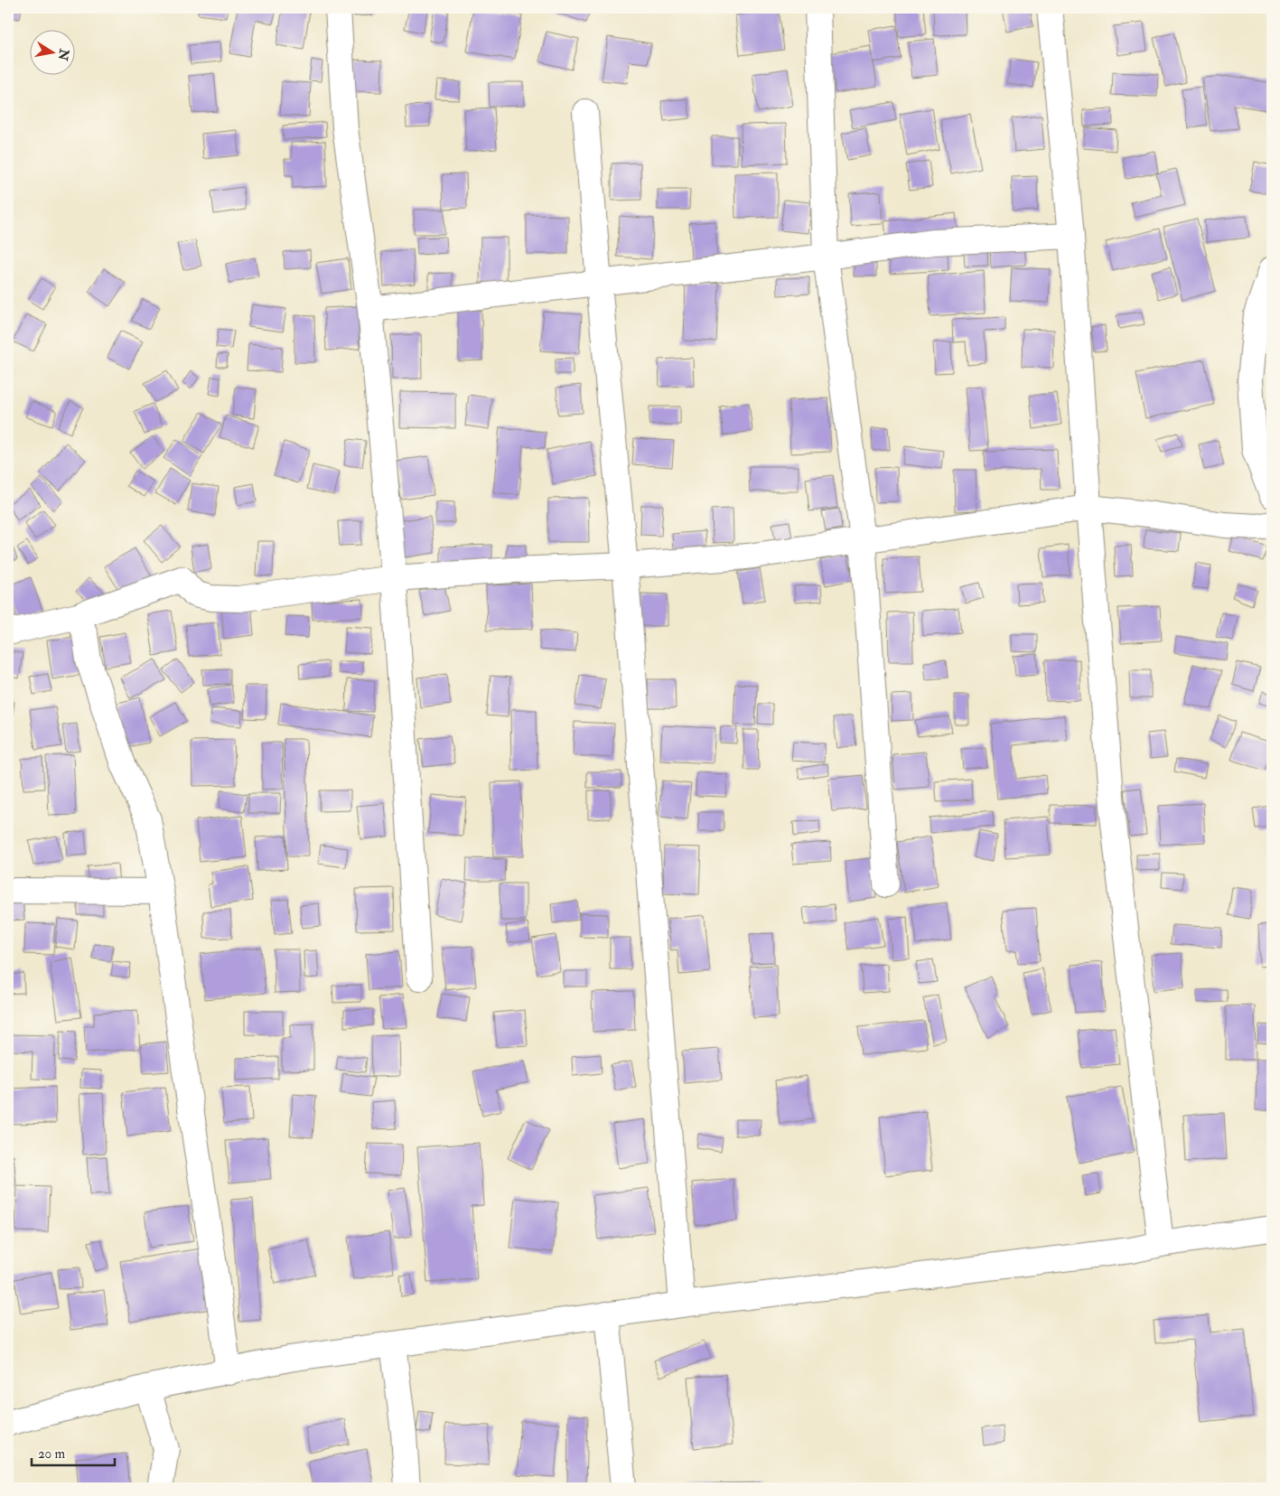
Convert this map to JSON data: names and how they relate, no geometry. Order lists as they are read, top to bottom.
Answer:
{
  "scale_bar": "20 m",
  "north": "right"
}
